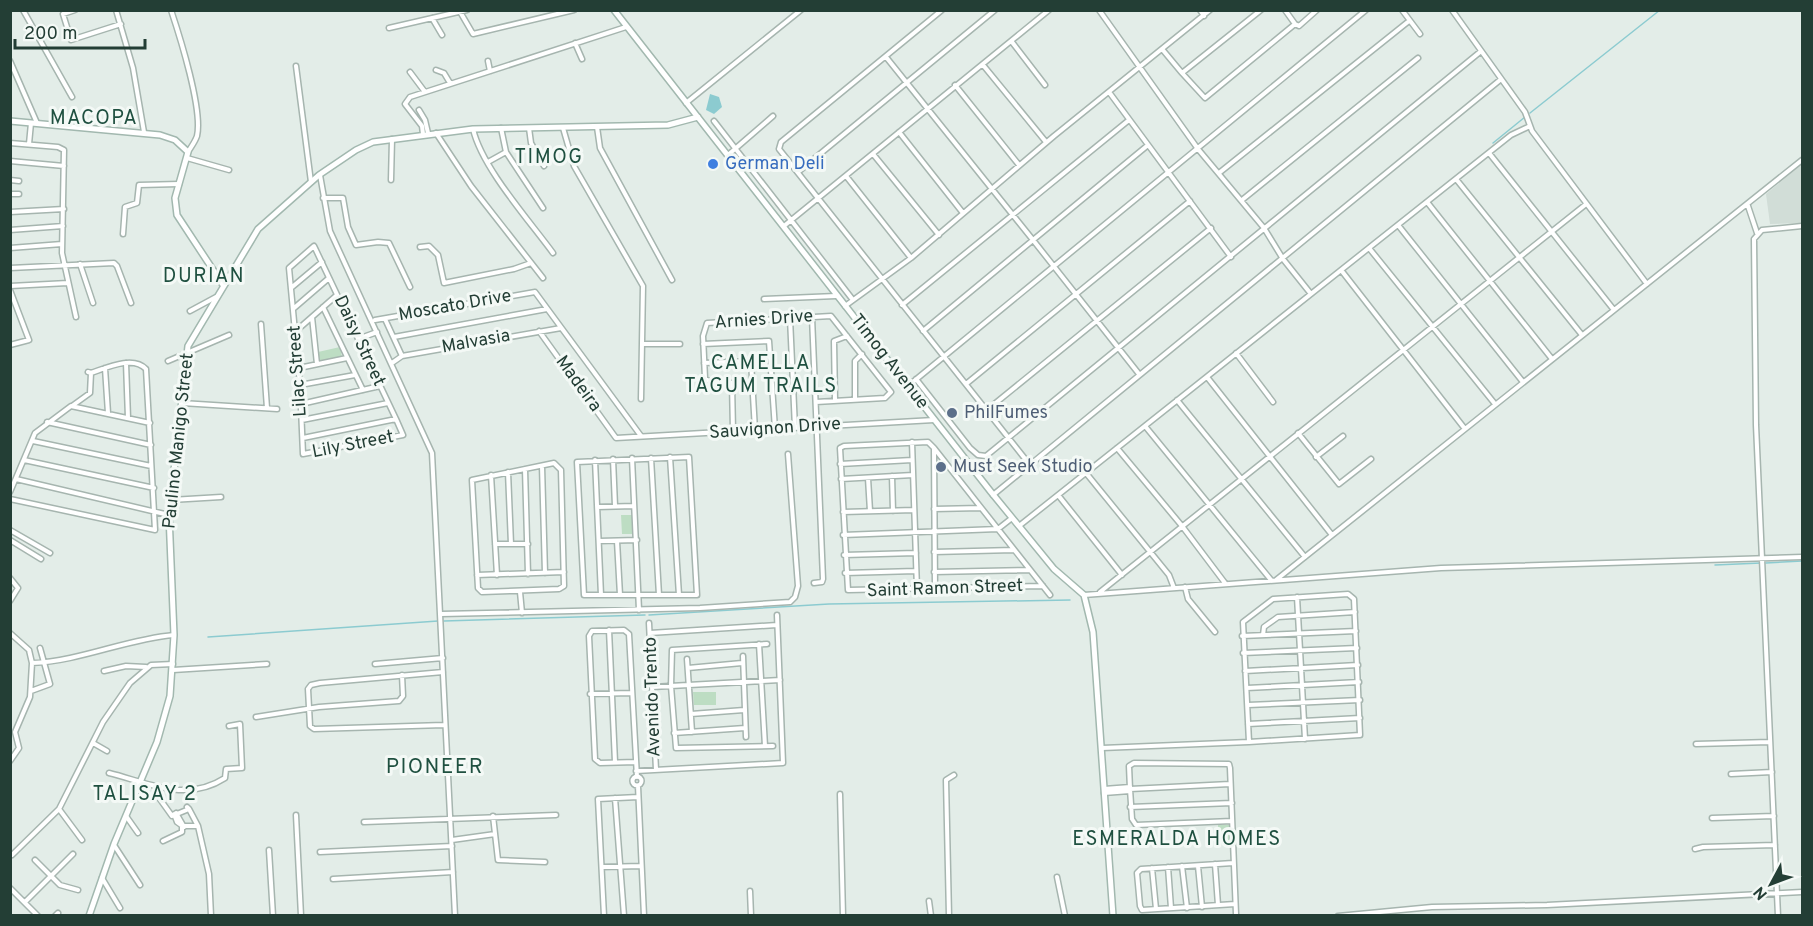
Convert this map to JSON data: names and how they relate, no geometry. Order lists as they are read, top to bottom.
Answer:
{
  "streets": {
    "street": [
      "Moscato Drive",
      "Arnies Drive",
      "Daisy Street",
      "Malvasia",
      "Timog Avenue",
      "Lilac Street",
      "Madeira",
      "Sauvignon Drive",
      "Paulino Manigo Street",
      "Lily Street",
      "Saint Ramon Street",
      "Avenido Trento"
    ]
  },
  "crossings": [
    ["Daisy Street", "Lilac Street"],
    ["Daisy Street", "Lily Street"],
    ["Malvasia", "Madeira"],
    ["Timog Avenue", "Sauvignon Drive"],
    ["Timog Avenue", "Paulino Manigo Street"],
    ["Lilac Street", "Lily Street"],
    ["Madeira", "Sauvignon Drive"]
  ],
  "districts": [
    "MACOPA",
    "TIMOG",
    "DURIAN",
    "CAMELLA TAGUM TRAILS",
    "PIONEER",
    "TALISAY 2",
    "ESMERALDA HOMES"
  ],
  "places": ["German Deli", "PhilFumes", "Must Seek Studio"],
  "scale_bar": "200 m",
  "north": "bottom left"
}
